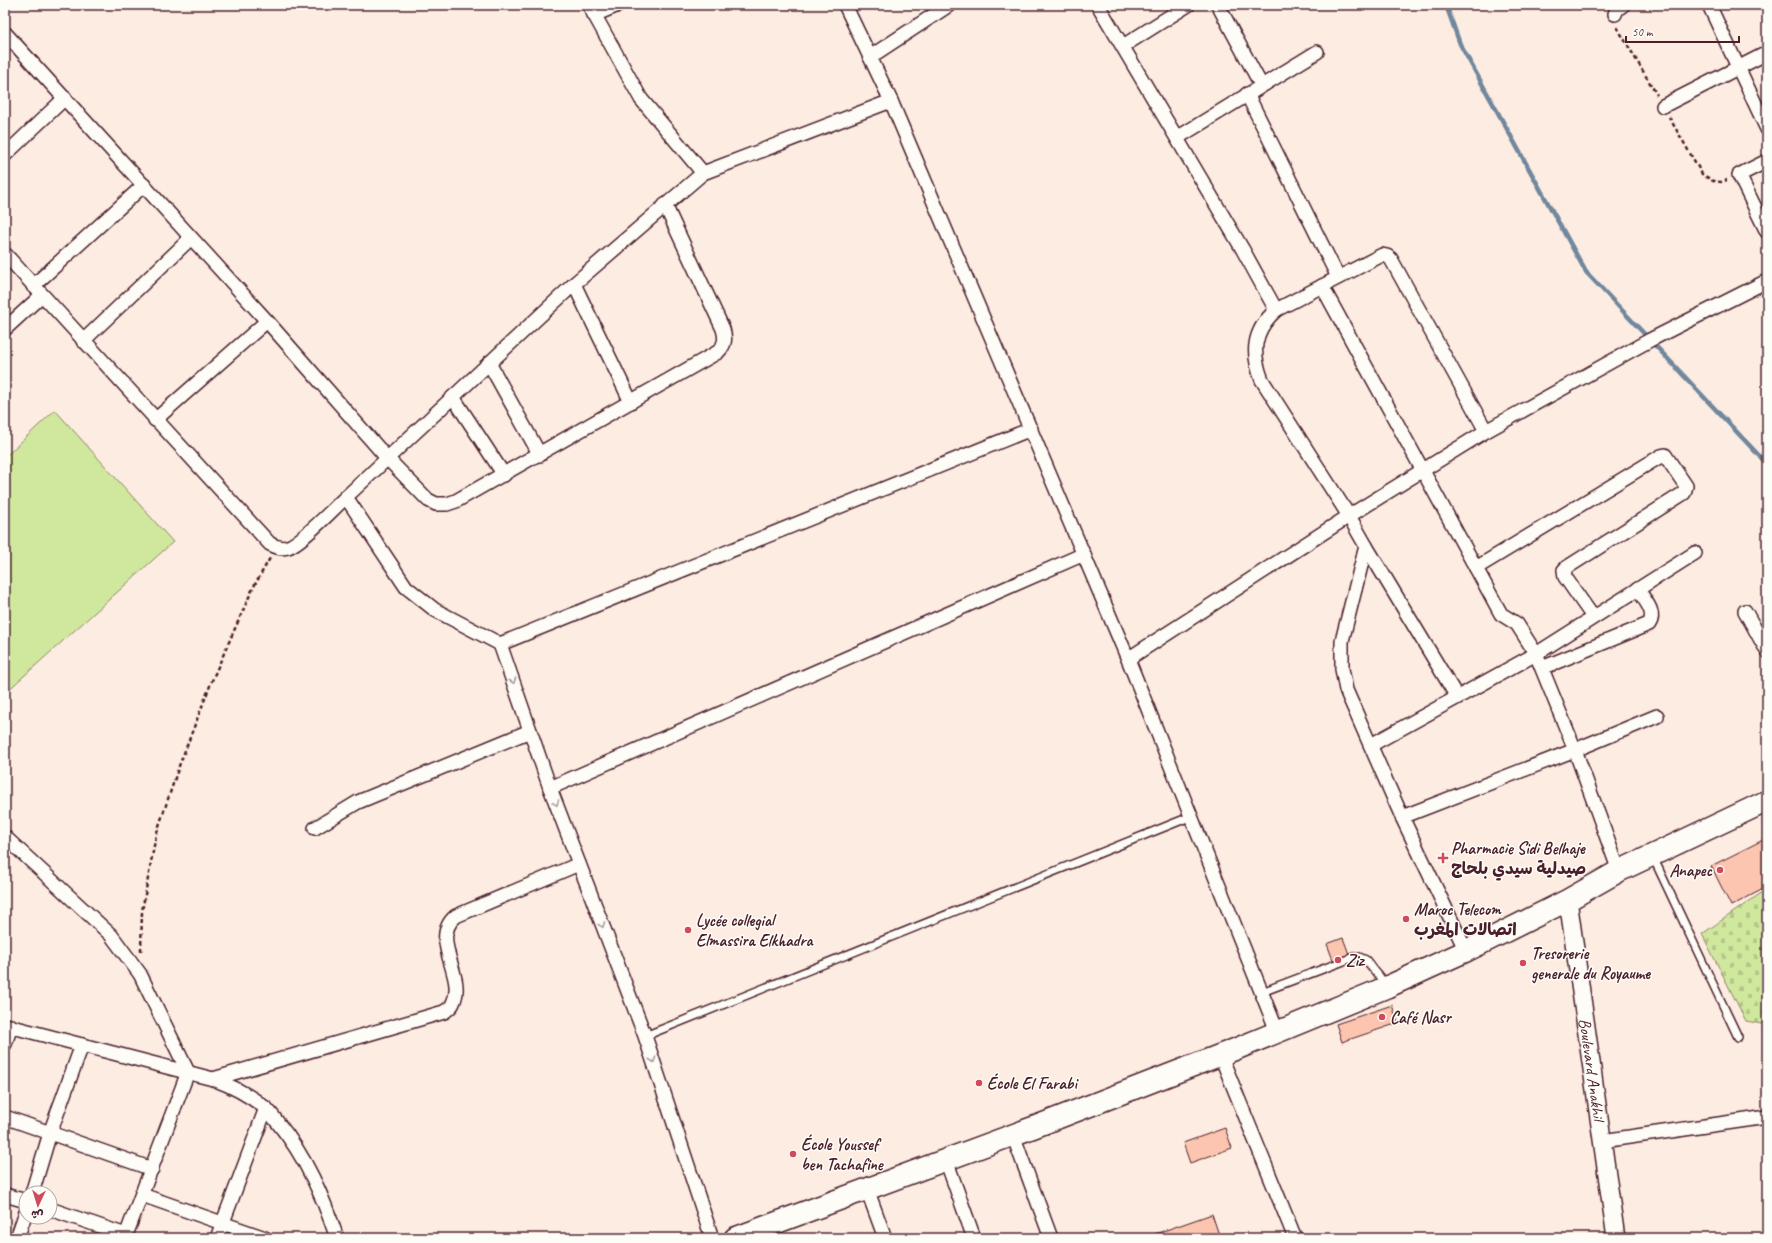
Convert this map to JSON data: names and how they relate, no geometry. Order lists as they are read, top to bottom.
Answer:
{
  "streets": {
    "street": ["Boulevard Anakhil"]
  },
  "places": {
    "health": ["Pharmacie Sidi Belhaje صيدلية سيدي بلحاج"],
    "other": [
      "Anapec",
      "Maroc Telecom اتصالات المغرب",
      "Lycée collegial Elmassira Elkhadra",
      "Ziz",
      "Tresorerie generale du Royaume",
      "Café Nasr",
      "École El Farabi",
      "École Youssef ben Tachafine"
    ]
  },
  "scale_bar": "50 m",
  "north": "bottom"
}
